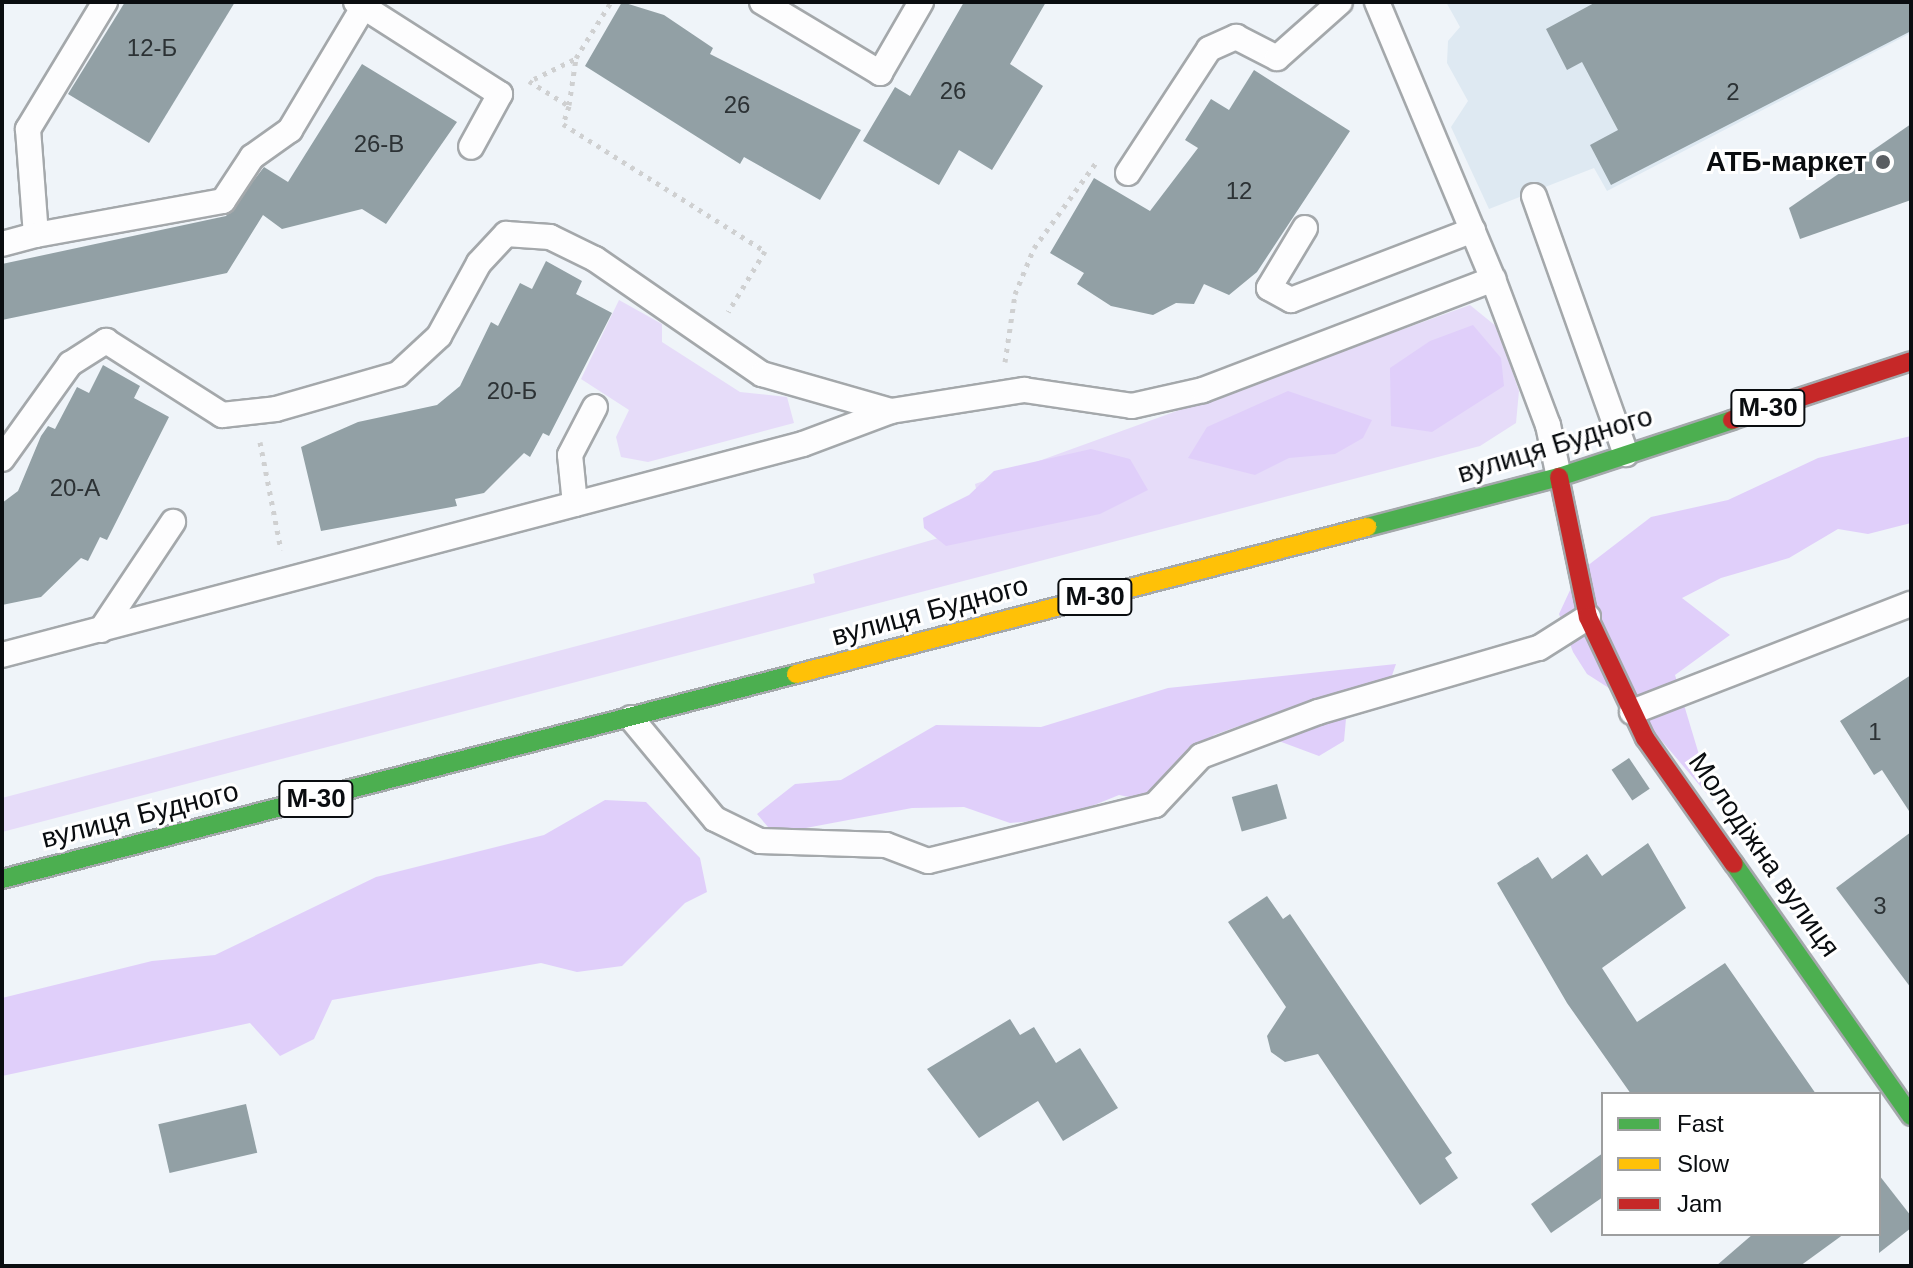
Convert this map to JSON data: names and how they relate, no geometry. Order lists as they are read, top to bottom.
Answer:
{
  "streets": {
    "main road": ["М-30", "вулиця Будного", "Молодіжна вулиця"]
  },
  "crossings": [
    ["вулиця Будного", "Молодіжна вулиця"]
  ],
  "places": ["АТБ-маркет"],
  "house_numbers": [
    "12-Б",
    "26",
    "2",
    "26",
    "26-В",
    "12",
    "20-Б",
    "20-А",
    "1",
    "3"
  ],
  "legend": ["Fast", "Slow", "Jam"]
}
